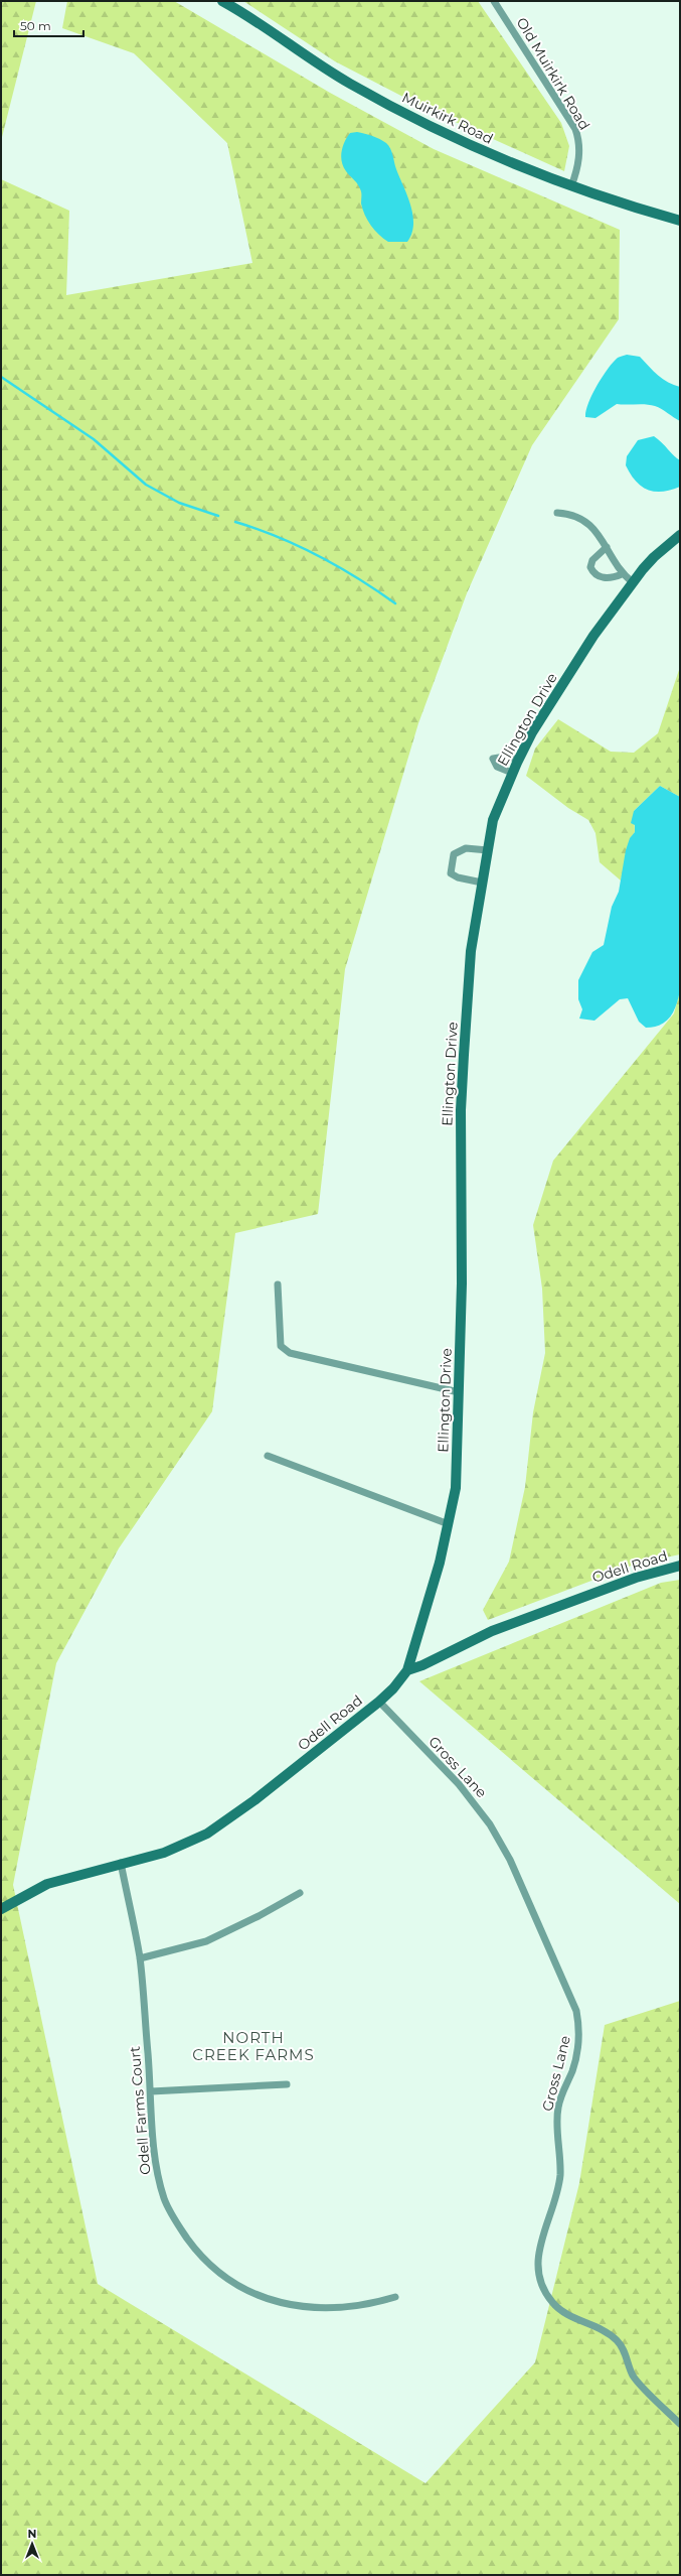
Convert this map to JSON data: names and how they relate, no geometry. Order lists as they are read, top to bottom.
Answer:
{
  "streets": {
    "street": [
      "Old Muirkirk Road",
      "Muirkirk Road",
      "Ellington Drive",
      "Odell Road",
      "Gross Lane",
      "Odell Farms Court"
    ]
  },
  "crossings": [
    ["Old Muirkirk Road", "Muirkirk Road"],
    ["Ellington Drive", "Odell Road"],
    ["Odell Road", "Gross Lane"],
    ["Odell Road", "Odell Farms Court"]
  ],
  "districts": ["NORTH CREEK FARMS"],
  "scale_bar": "50 m",
  "north": "top"
}
